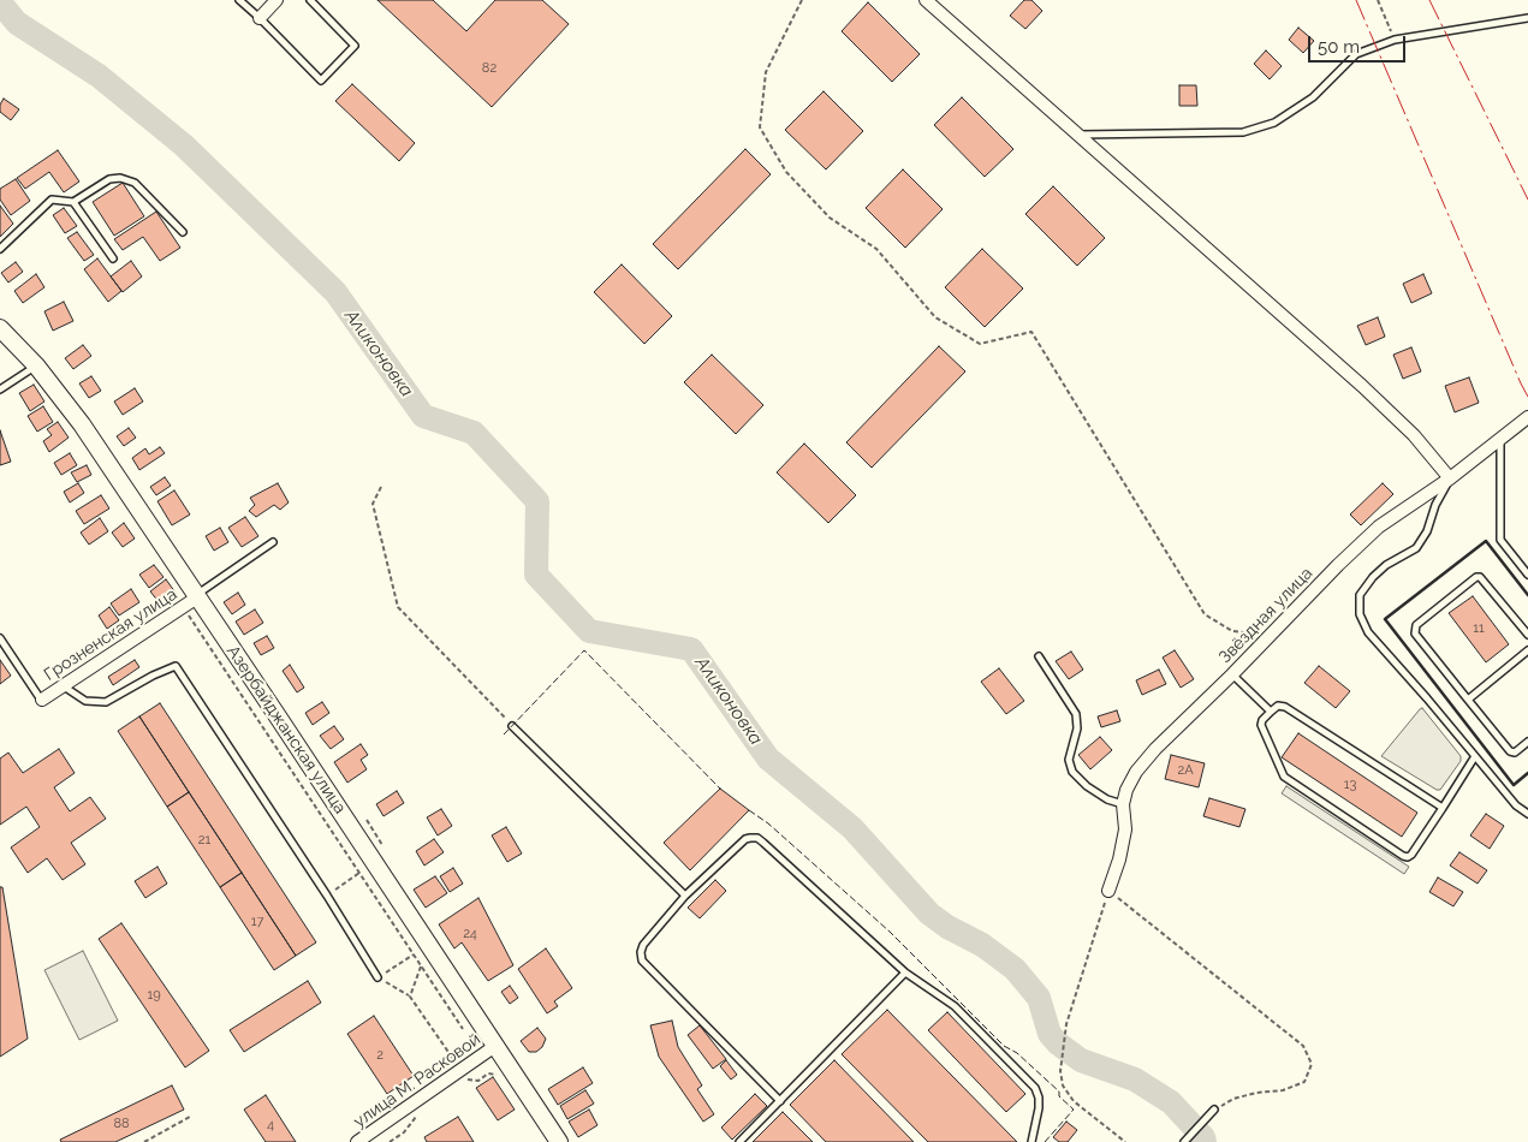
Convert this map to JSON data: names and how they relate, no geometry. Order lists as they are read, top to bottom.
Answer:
{
  "streets": {
    "main road": ["Азербайджанская улица"],
    "street": ["Звёздная улица", "Грозненская улица", "улица М. Расковой"]
  },
  "crossings": [
    ["Грозненская улица", "Азербайджанская улица"],
    ["Азербайджанская улица", "улица М. Расковой"]
  ],
  "water": ["Аликоновка"],
  "house_numbers": [
    "82",
    "11",
    "2А",
    "13",
    "21",
    "17",
    "24",
    "19",
    "2",
    "88",
    "4"
  ],
  "scale_bar": "50 m"
}
